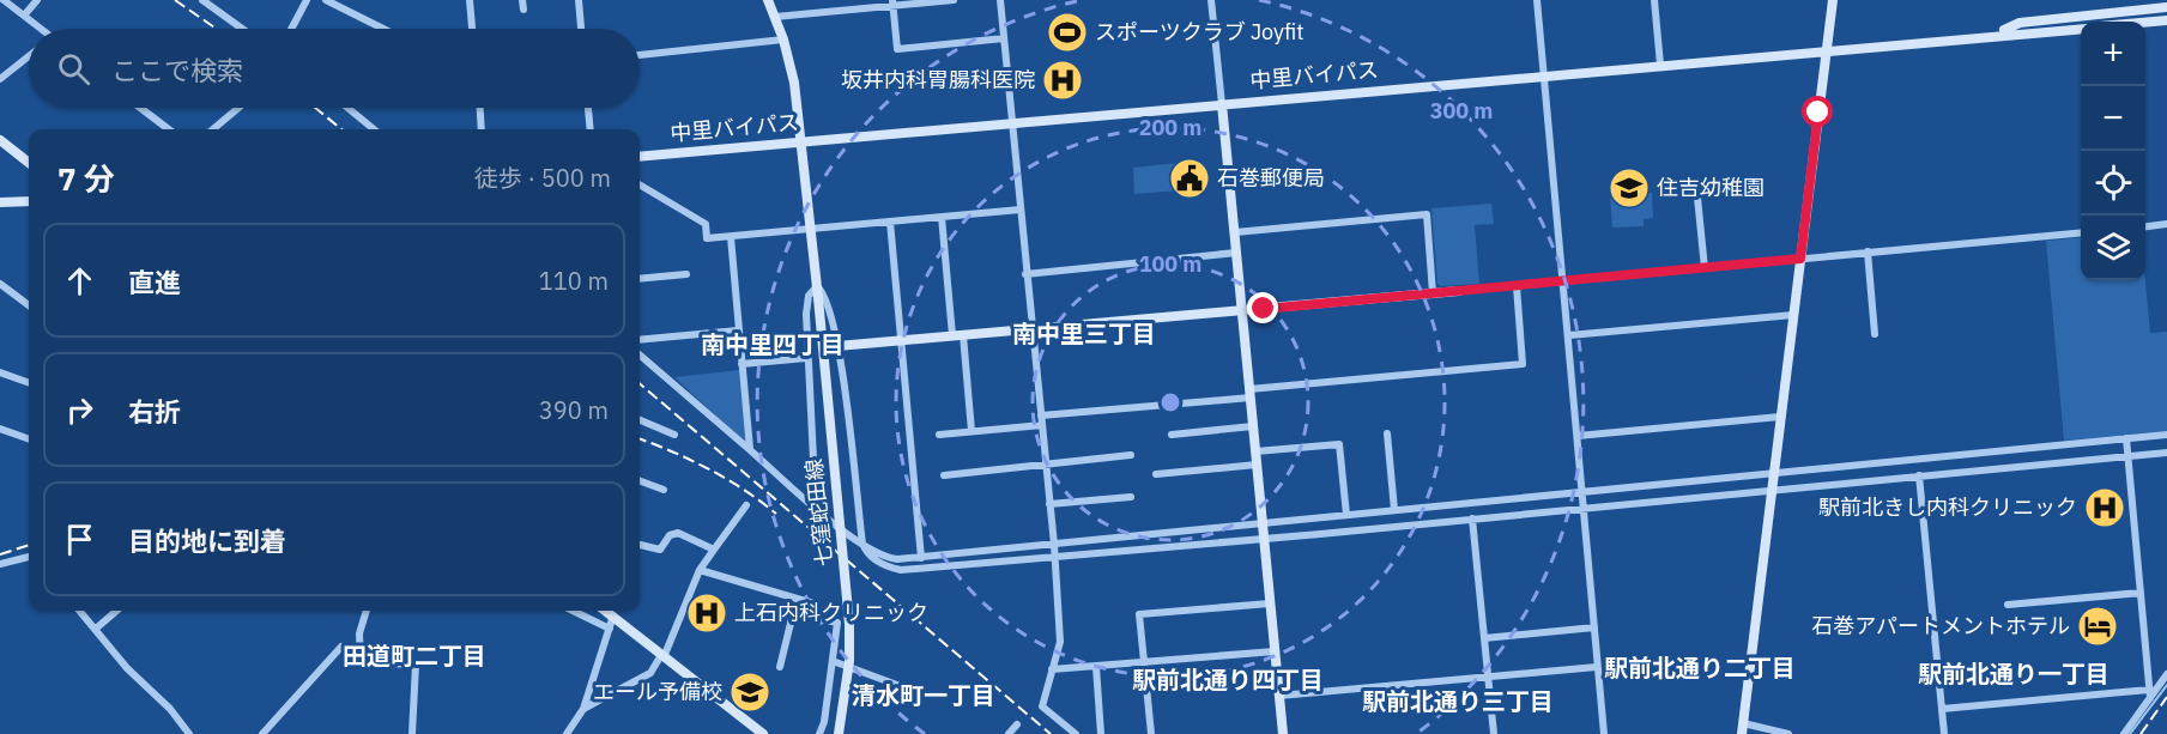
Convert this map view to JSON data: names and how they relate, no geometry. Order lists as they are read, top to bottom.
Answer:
{
  "streets": {
    "street": ["中里バイパス", "七窪蛇田線"]
  },
  "crossings": [
    ["中里バイパス", "七窪蛇田線"]
  ],
  "districts": [
    "南中里三丁目",
    "南中里四丁目",
    "田道町二丁目",
    "駅前北通り二丁目",
    "駅前北通り一丁目",
    "駅前北通り四丁目",
    "清水町一丁目",
    "駅前北通り三丁目"
  ],
  "places": {
    "sports": ["スポーツクラブ Joyfit"],
    "hospital": ["坂井内科胃腸科医院", "駅前北きし内科クリニック", "上石内科クリニック"],
    "public building": ["石巻郵便局"],
    "school or university": ["住吉幼稚園", "エール予備校"],
    "hotel": ["石巻アパートメントホテル"]
  },
  "page": {
    "map_buttons": ["+", "−"],
    "search": "ここで検索",
    "heading": ["7 分", "徒歩 · 500 m"],
    "list": [
      ["直進", "110 m"],
      ["右折", "390 m"],
      "目的地に到着"
    ]
  },
  "rings": ["300 m", "200 m", "100 m"]
}
